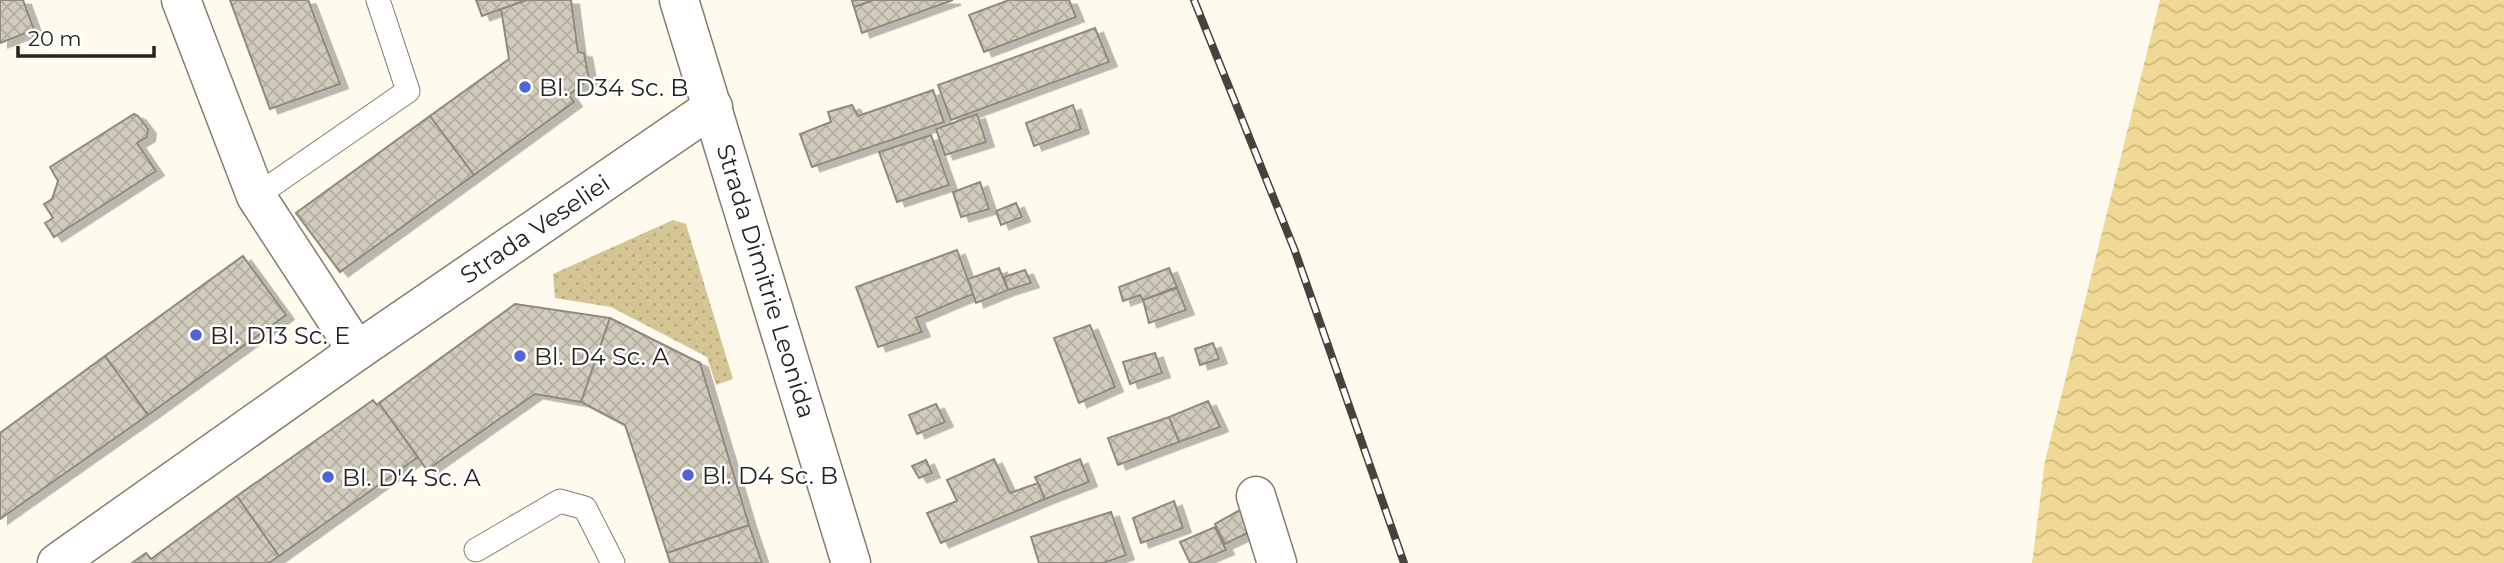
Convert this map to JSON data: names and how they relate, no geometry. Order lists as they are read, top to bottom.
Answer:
{
  "streets": {
    "street": ["Strada Veseliei", "Strada Dimitrie Leonida"]
  },
  "crossings": [
    ["Strada Veseliei", "Strada Dimitrie Leonida"]
  ],
  "places": [
    "Bl. D34 Sc. B",
    "Bl. D13 Sc. E",
    "Bl. D4 Sc. A",
    "Bl. D4 Sc. B",
    "Bl. D'4 Sc. A"
  ],
  "scale_bar": "20 m"
}
